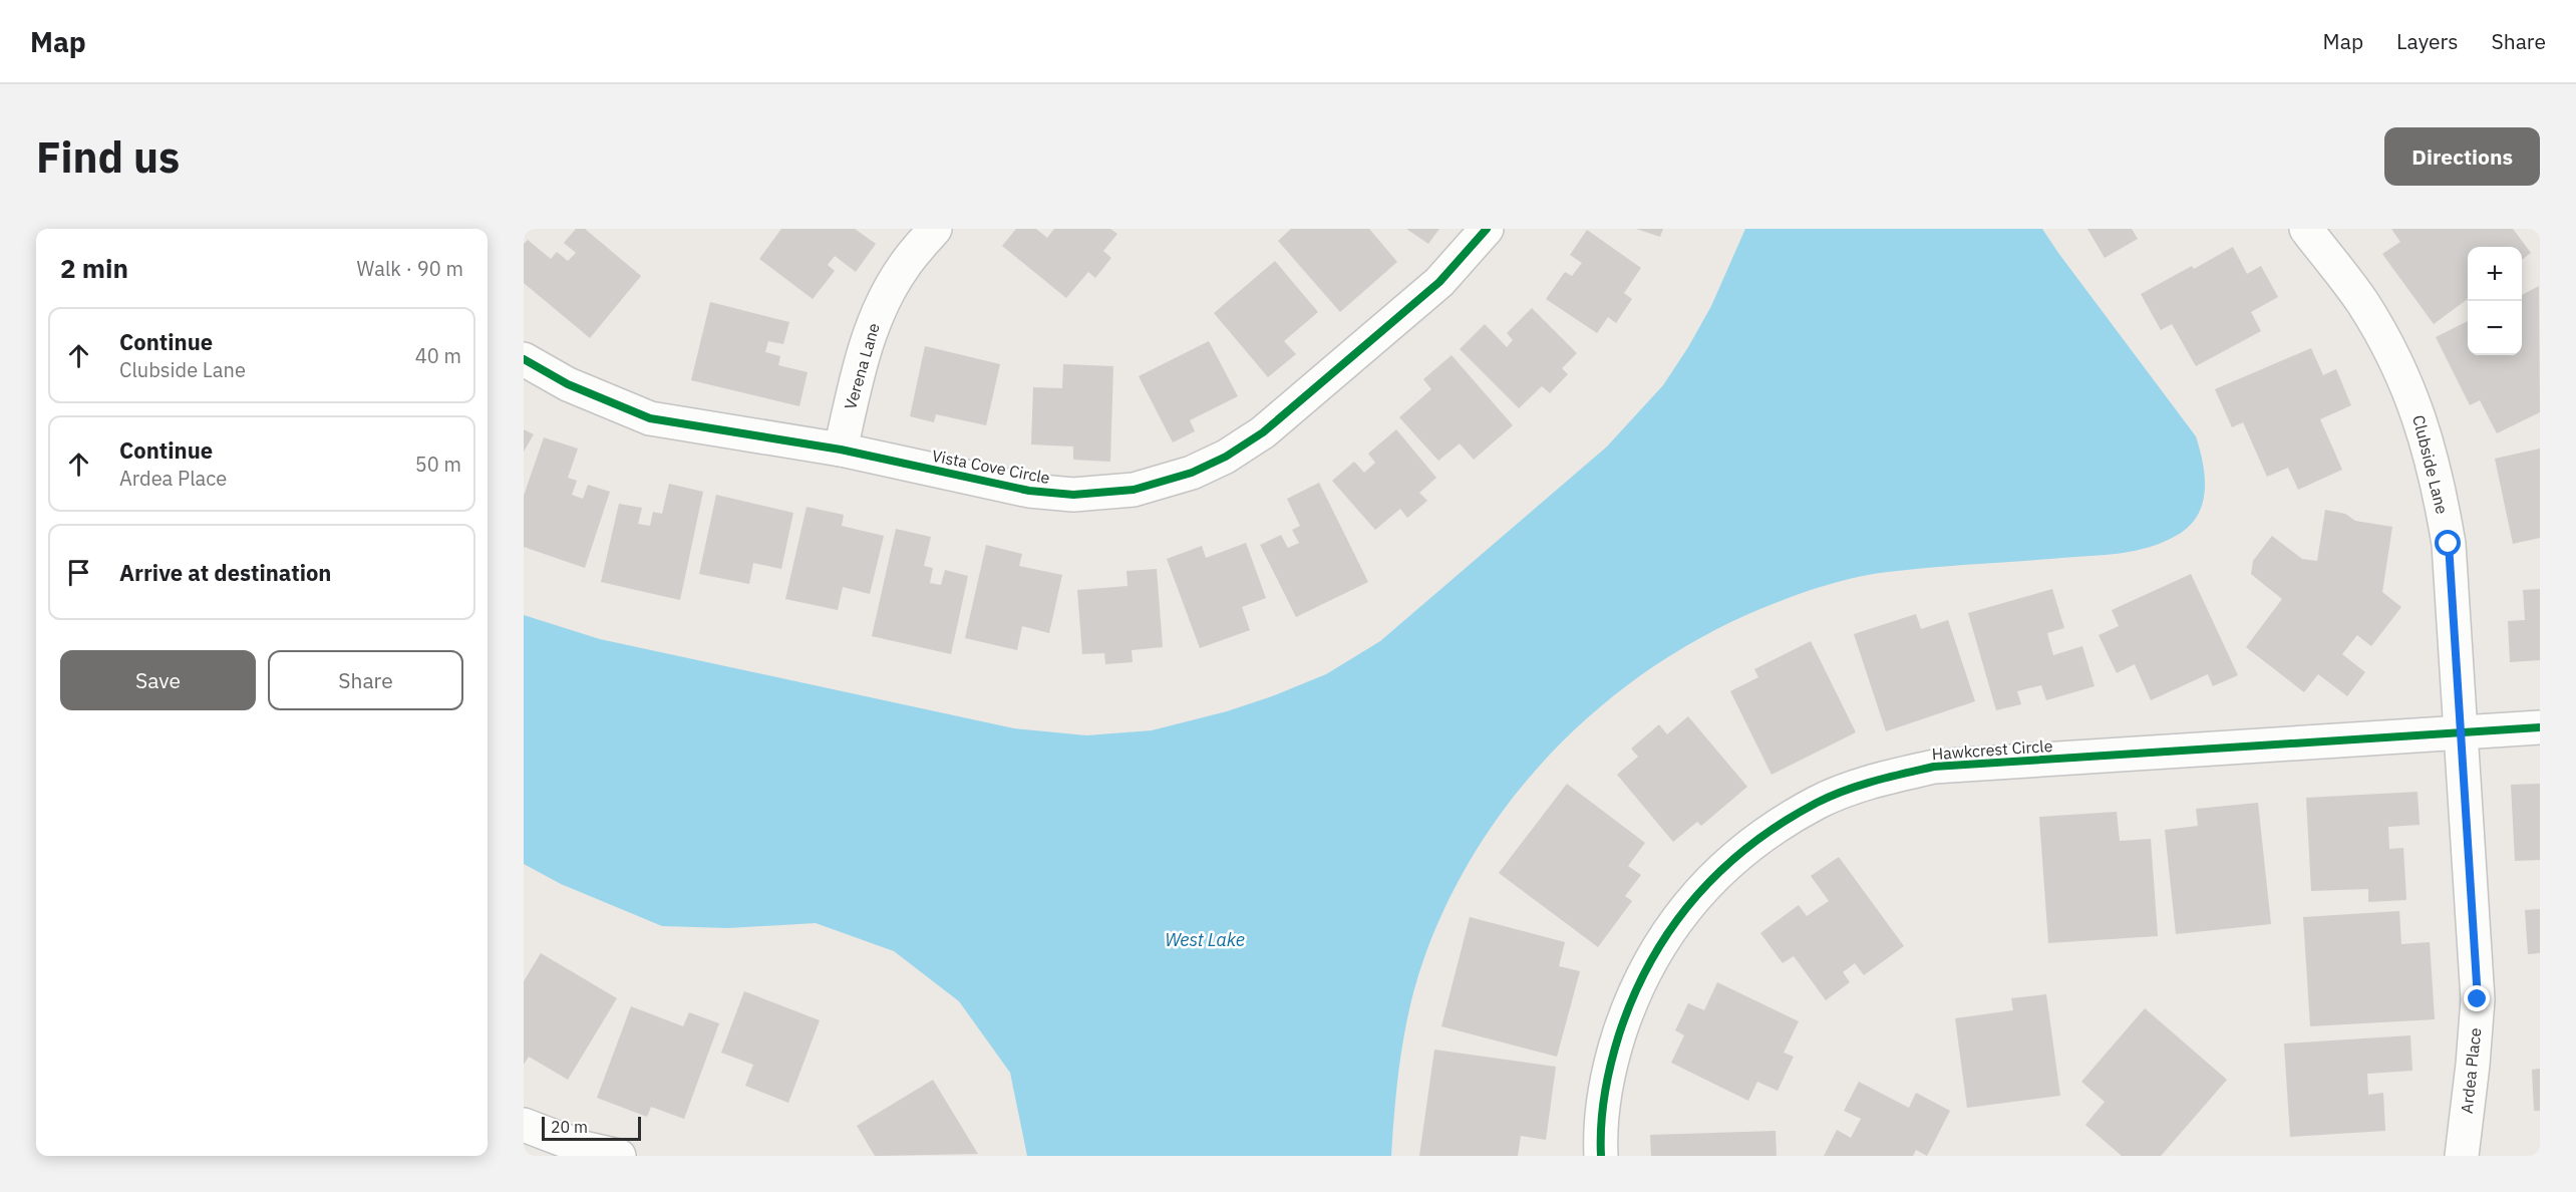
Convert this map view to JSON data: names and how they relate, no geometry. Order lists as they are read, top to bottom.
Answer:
{
  "streets": {
    "street": [
      "Verena Lane",
      "Clubside Lane",
      "Vista Cove Circle",
      "Hawkcrest Circle",
      "Ardea Place"
    ]
  },
  "crossings": [
    ["Verena Lane", "Vista Cove Circle"],
    ["Clubside Lane", "Hawkcrest Circle"],
    ["Clubside Lane", "Ardea Place"],
    ["Hawkcrest Circle", "Ardea Place"]
  ],
  "water": ["West Lake"],
  "scale_bar": "20 m",
  "page": {
    "header": "Map",
    "nav": ["Map", "Layers", "Share"],
    "buttons": [
      "Directions",
      ["Save", "Share"]
    ],
    "title": "Find us",
    "heading": ["2 min", "Walk · 90 m"],
    "map_buttons": ["+", "−"],
    "list": [
      ["Continue", "Clubside Lane", "40 m"],
      ["Continue", "Ardea Place", "50 m"],
      "Arrive at destination"
    ],
    "scale": "20 m"
  }
}
